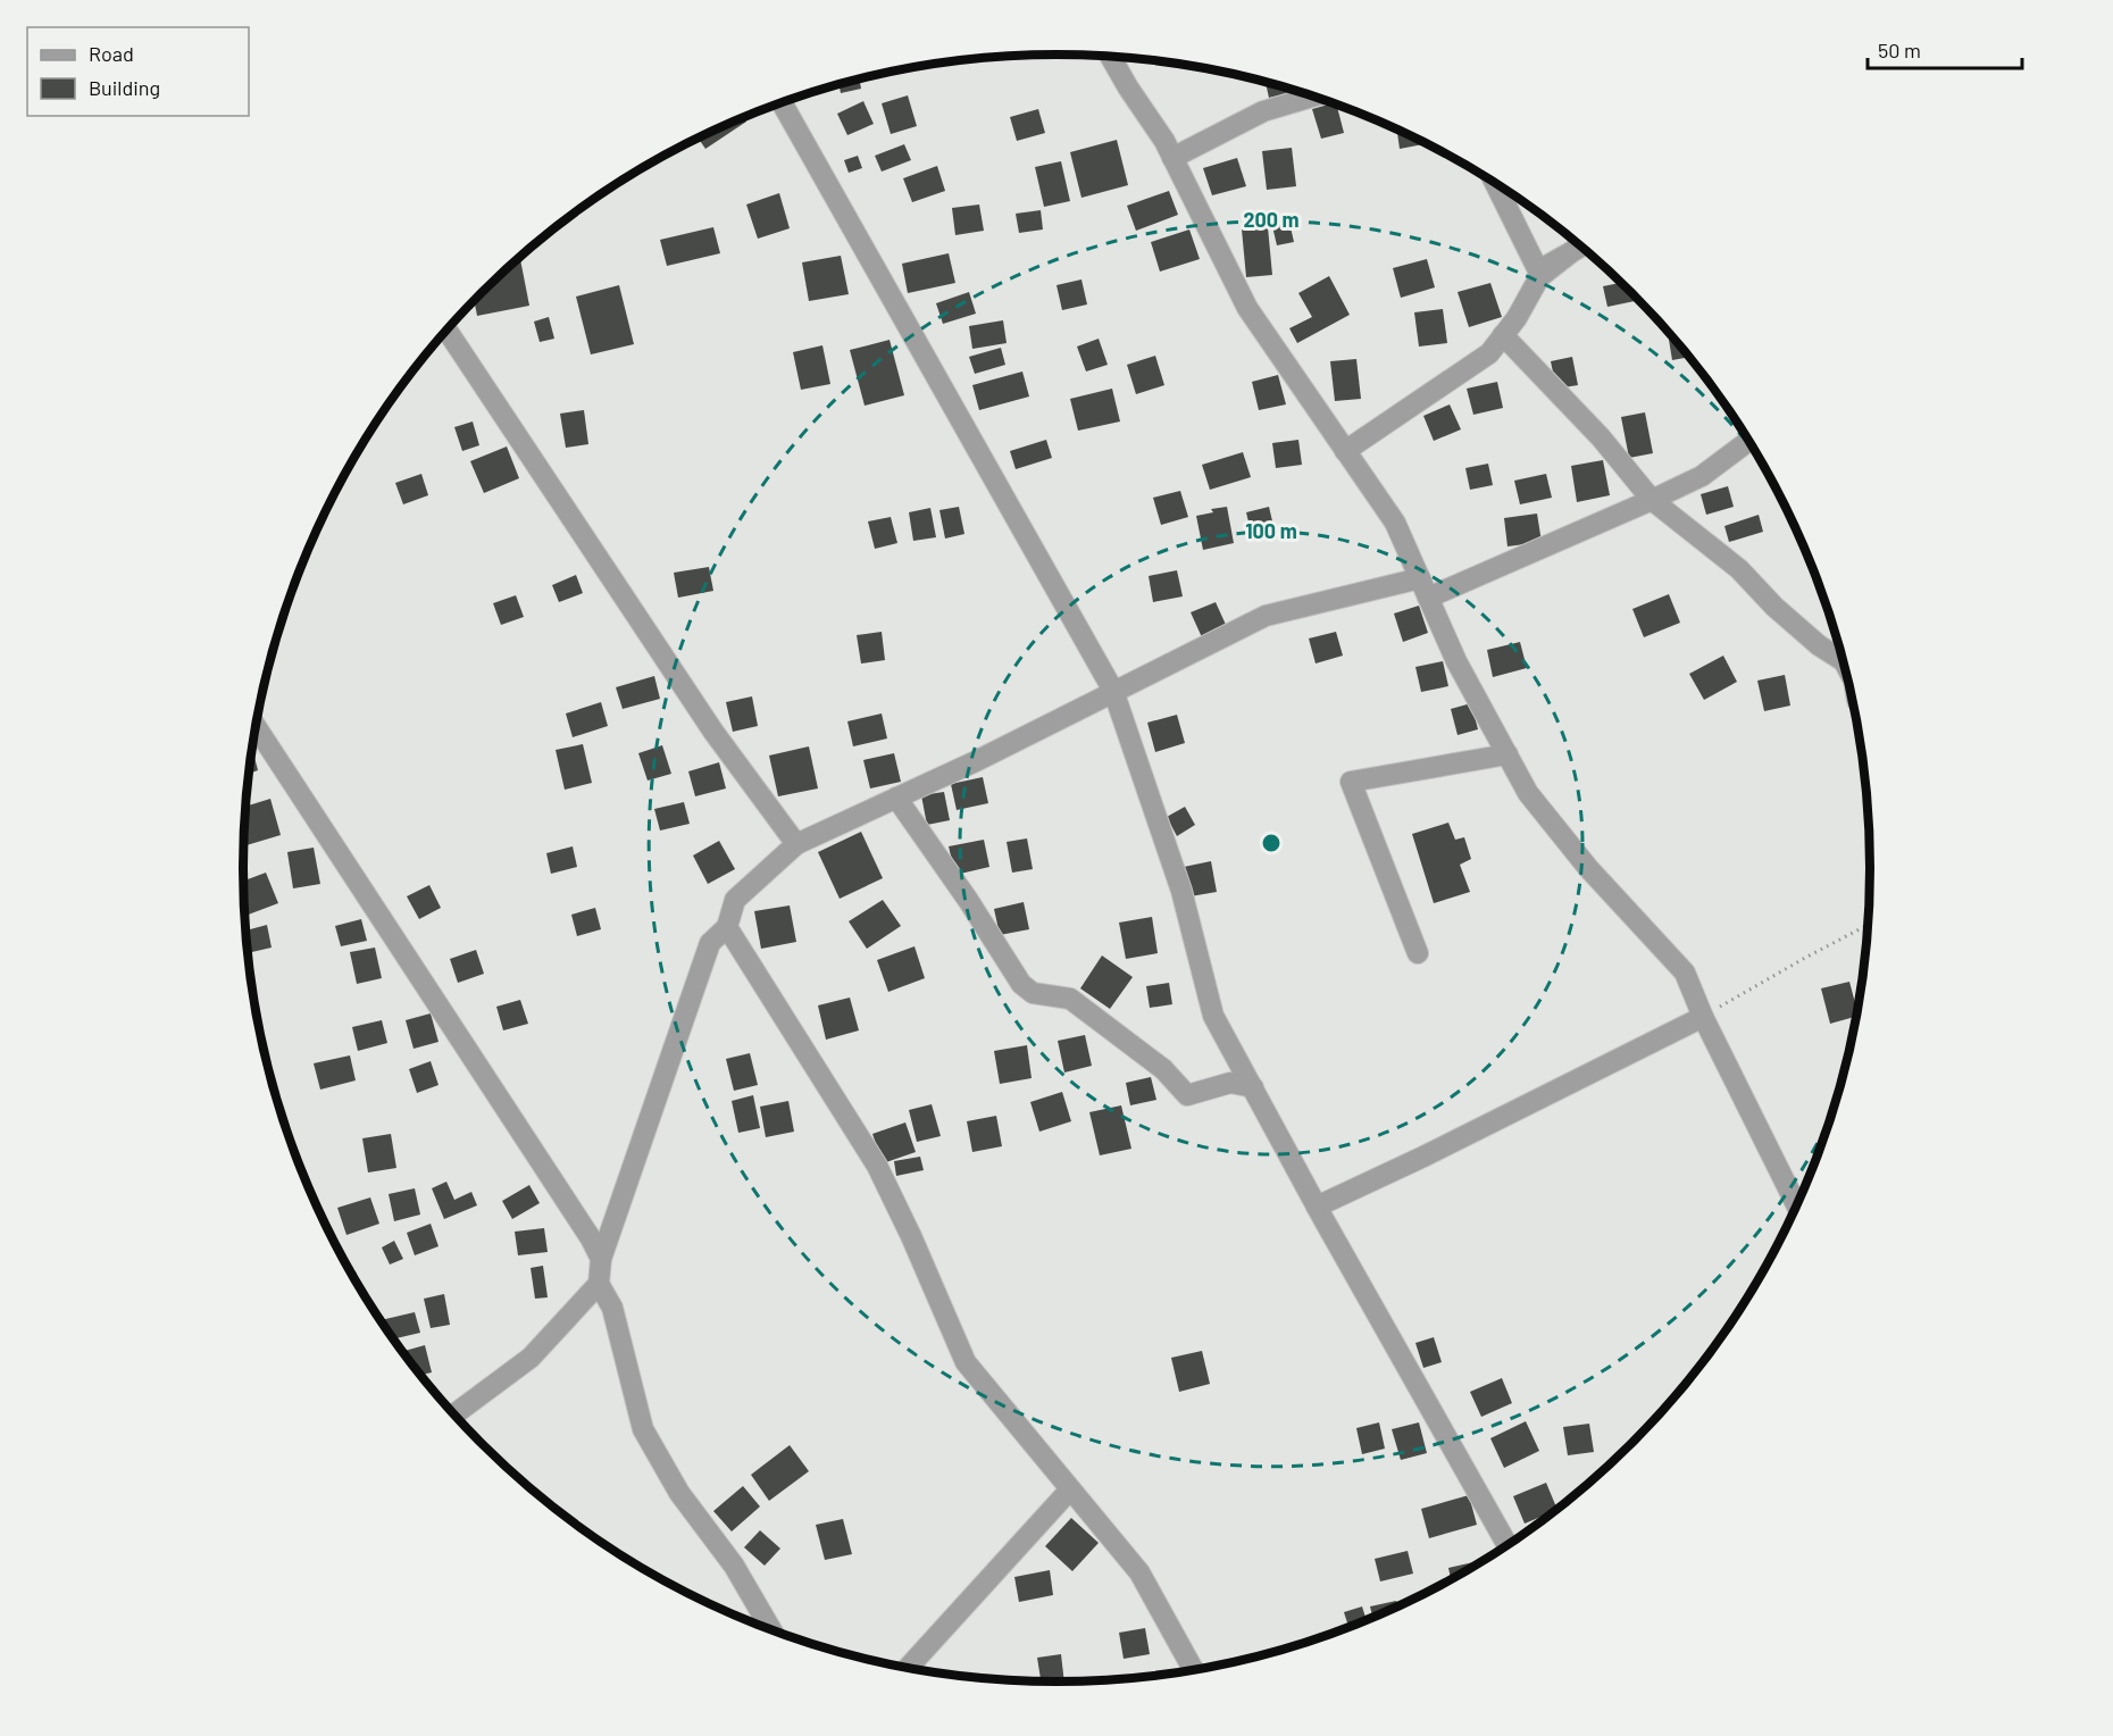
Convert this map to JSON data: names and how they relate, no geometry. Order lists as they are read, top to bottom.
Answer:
{
  "legend": ["Road", "Building"],
  "scale_bar": "50 m",
  "rings": ["200 m", "100 m"]
}
